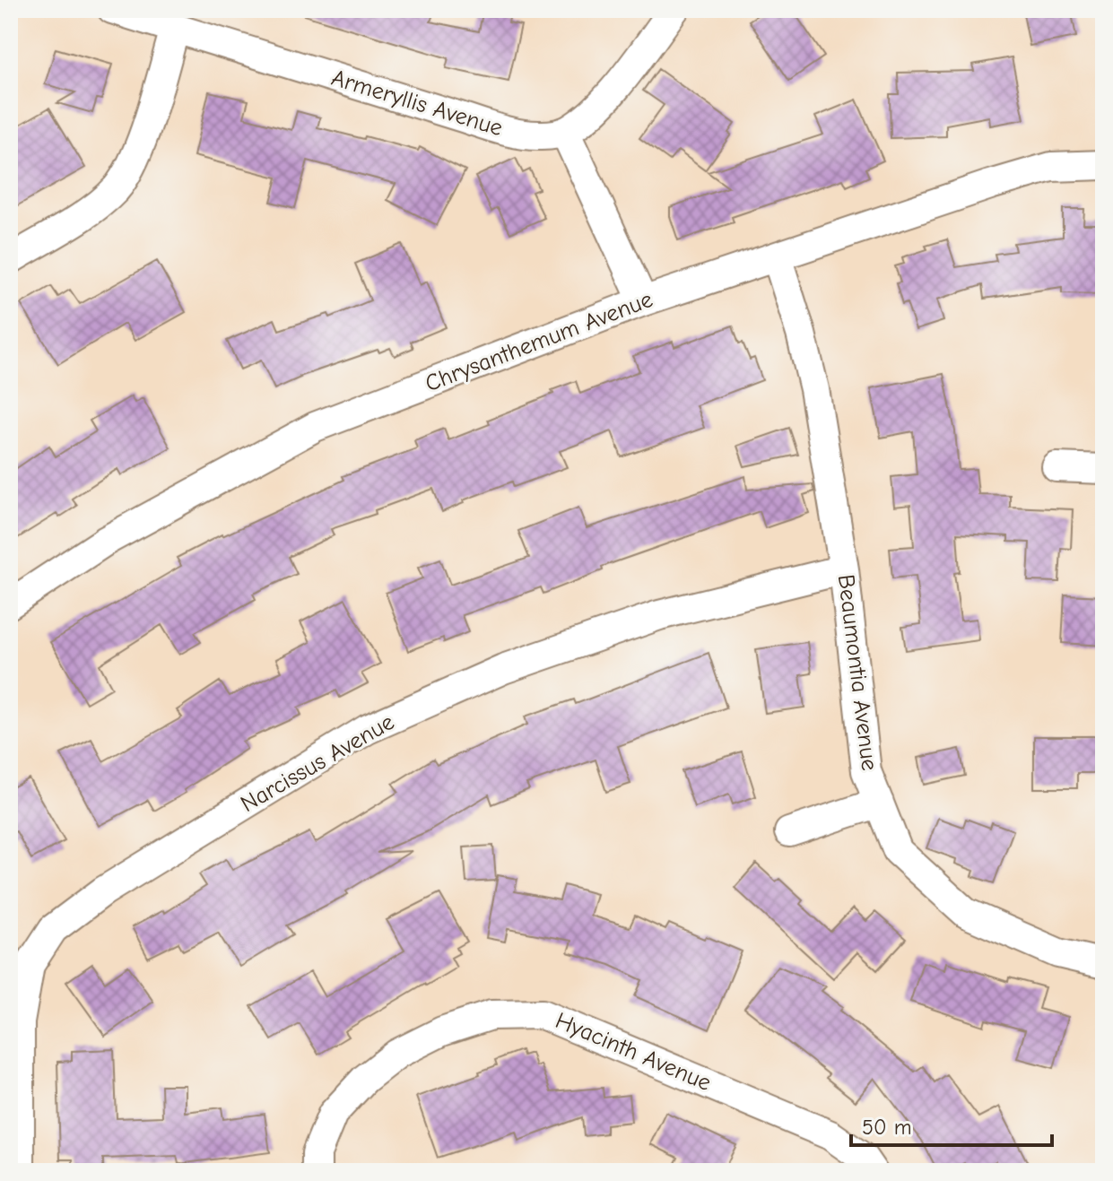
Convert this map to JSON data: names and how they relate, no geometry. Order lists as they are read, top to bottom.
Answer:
{
  "streets": {
    "street": [
      "Armeryllis Avenue",
      "Chrysanthemum Avenue",
      "Beaumontia Avenue",
      "Narcissus Avenue",
      "Hyacinth Avenue"
    ]
  },
  "crossings": [
    ["Chrysanthemum Avenue", "Beaumontia Avenue"],
    ["Beaumontia Avenue", "Narcissus Avenue"]
  ],
  "scale_bar": "50 m"
}
